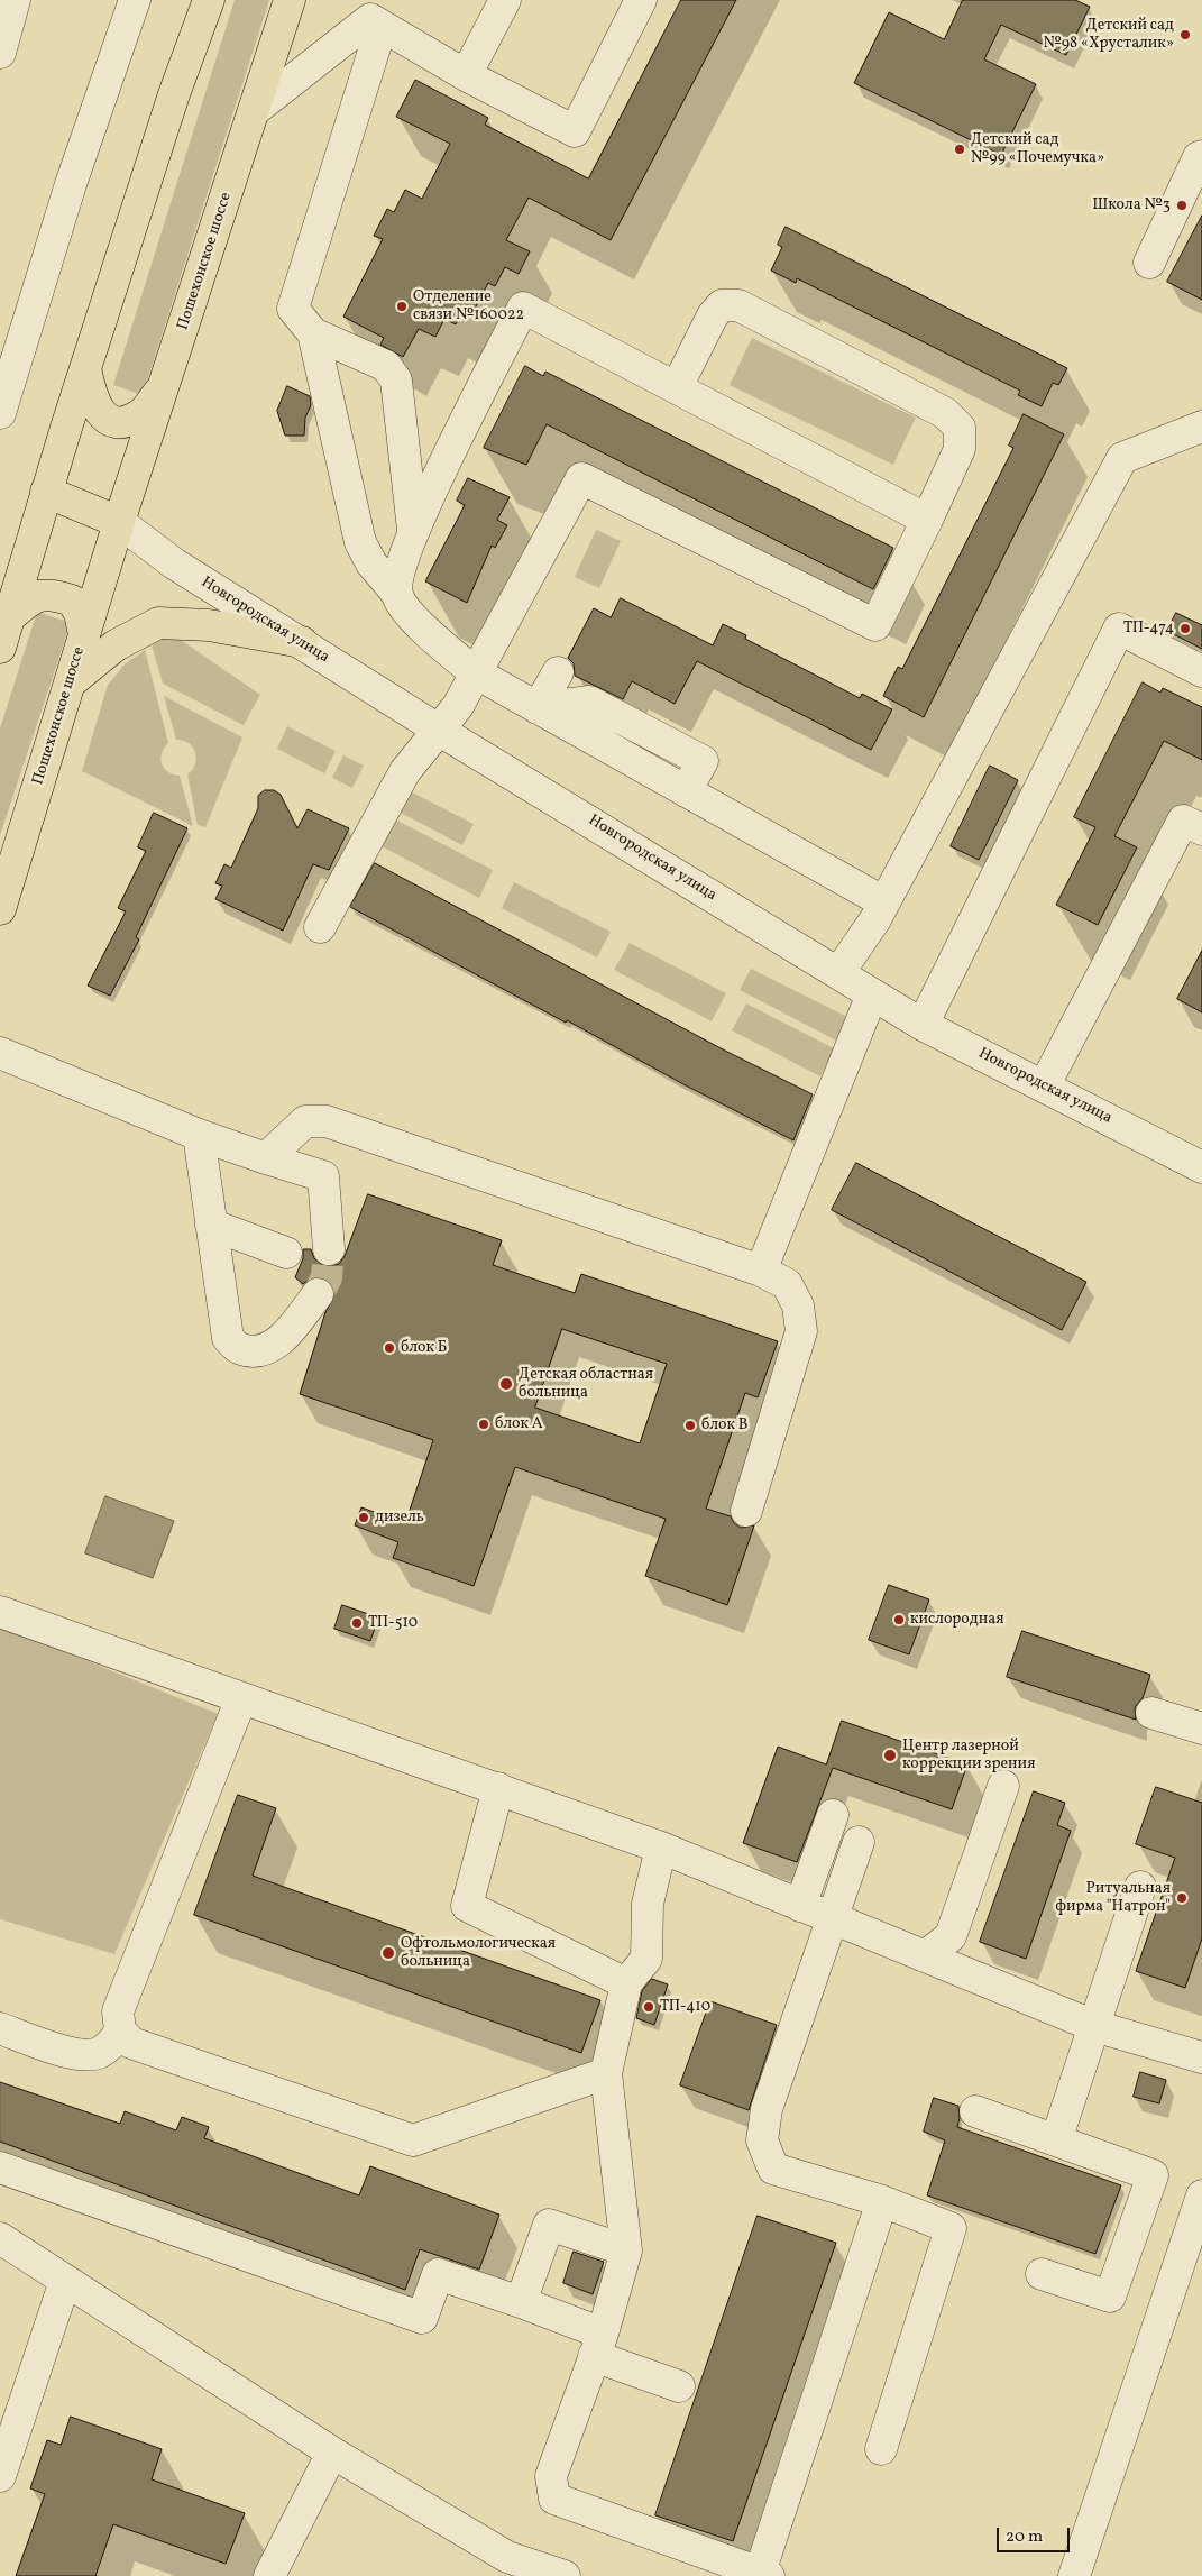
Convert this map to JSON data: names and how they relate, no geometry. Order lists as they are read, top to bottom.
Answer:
{
  "streets": {
    "main road": ["Пошехонское шоссе"],
    "street": ["Новгородская улица"]
  },
  "crossings": [
    ["Пошехонское шоссе", "Новгородская улица"]
  ],
  "places": [
    "Детский сад №98 «Хрусталик»",
    "Детский сад №99 «Почемучка»",
    "Школа №3",
    "Отделение связи №160022",
    "ТП-474",
    "блок Б",
    "Детская областная больница",
    "блок А",
    "блок В",
    "дизель",
    "кислородная",
    "ТП-510",
    "Центр лазерной коррекции зрения",
    "Ритуальная фирма \"Натрон\"",
    "Офтольмологическая больница",
    "ТП-410"
  ],
  "scale_bar": "20 m"
}
